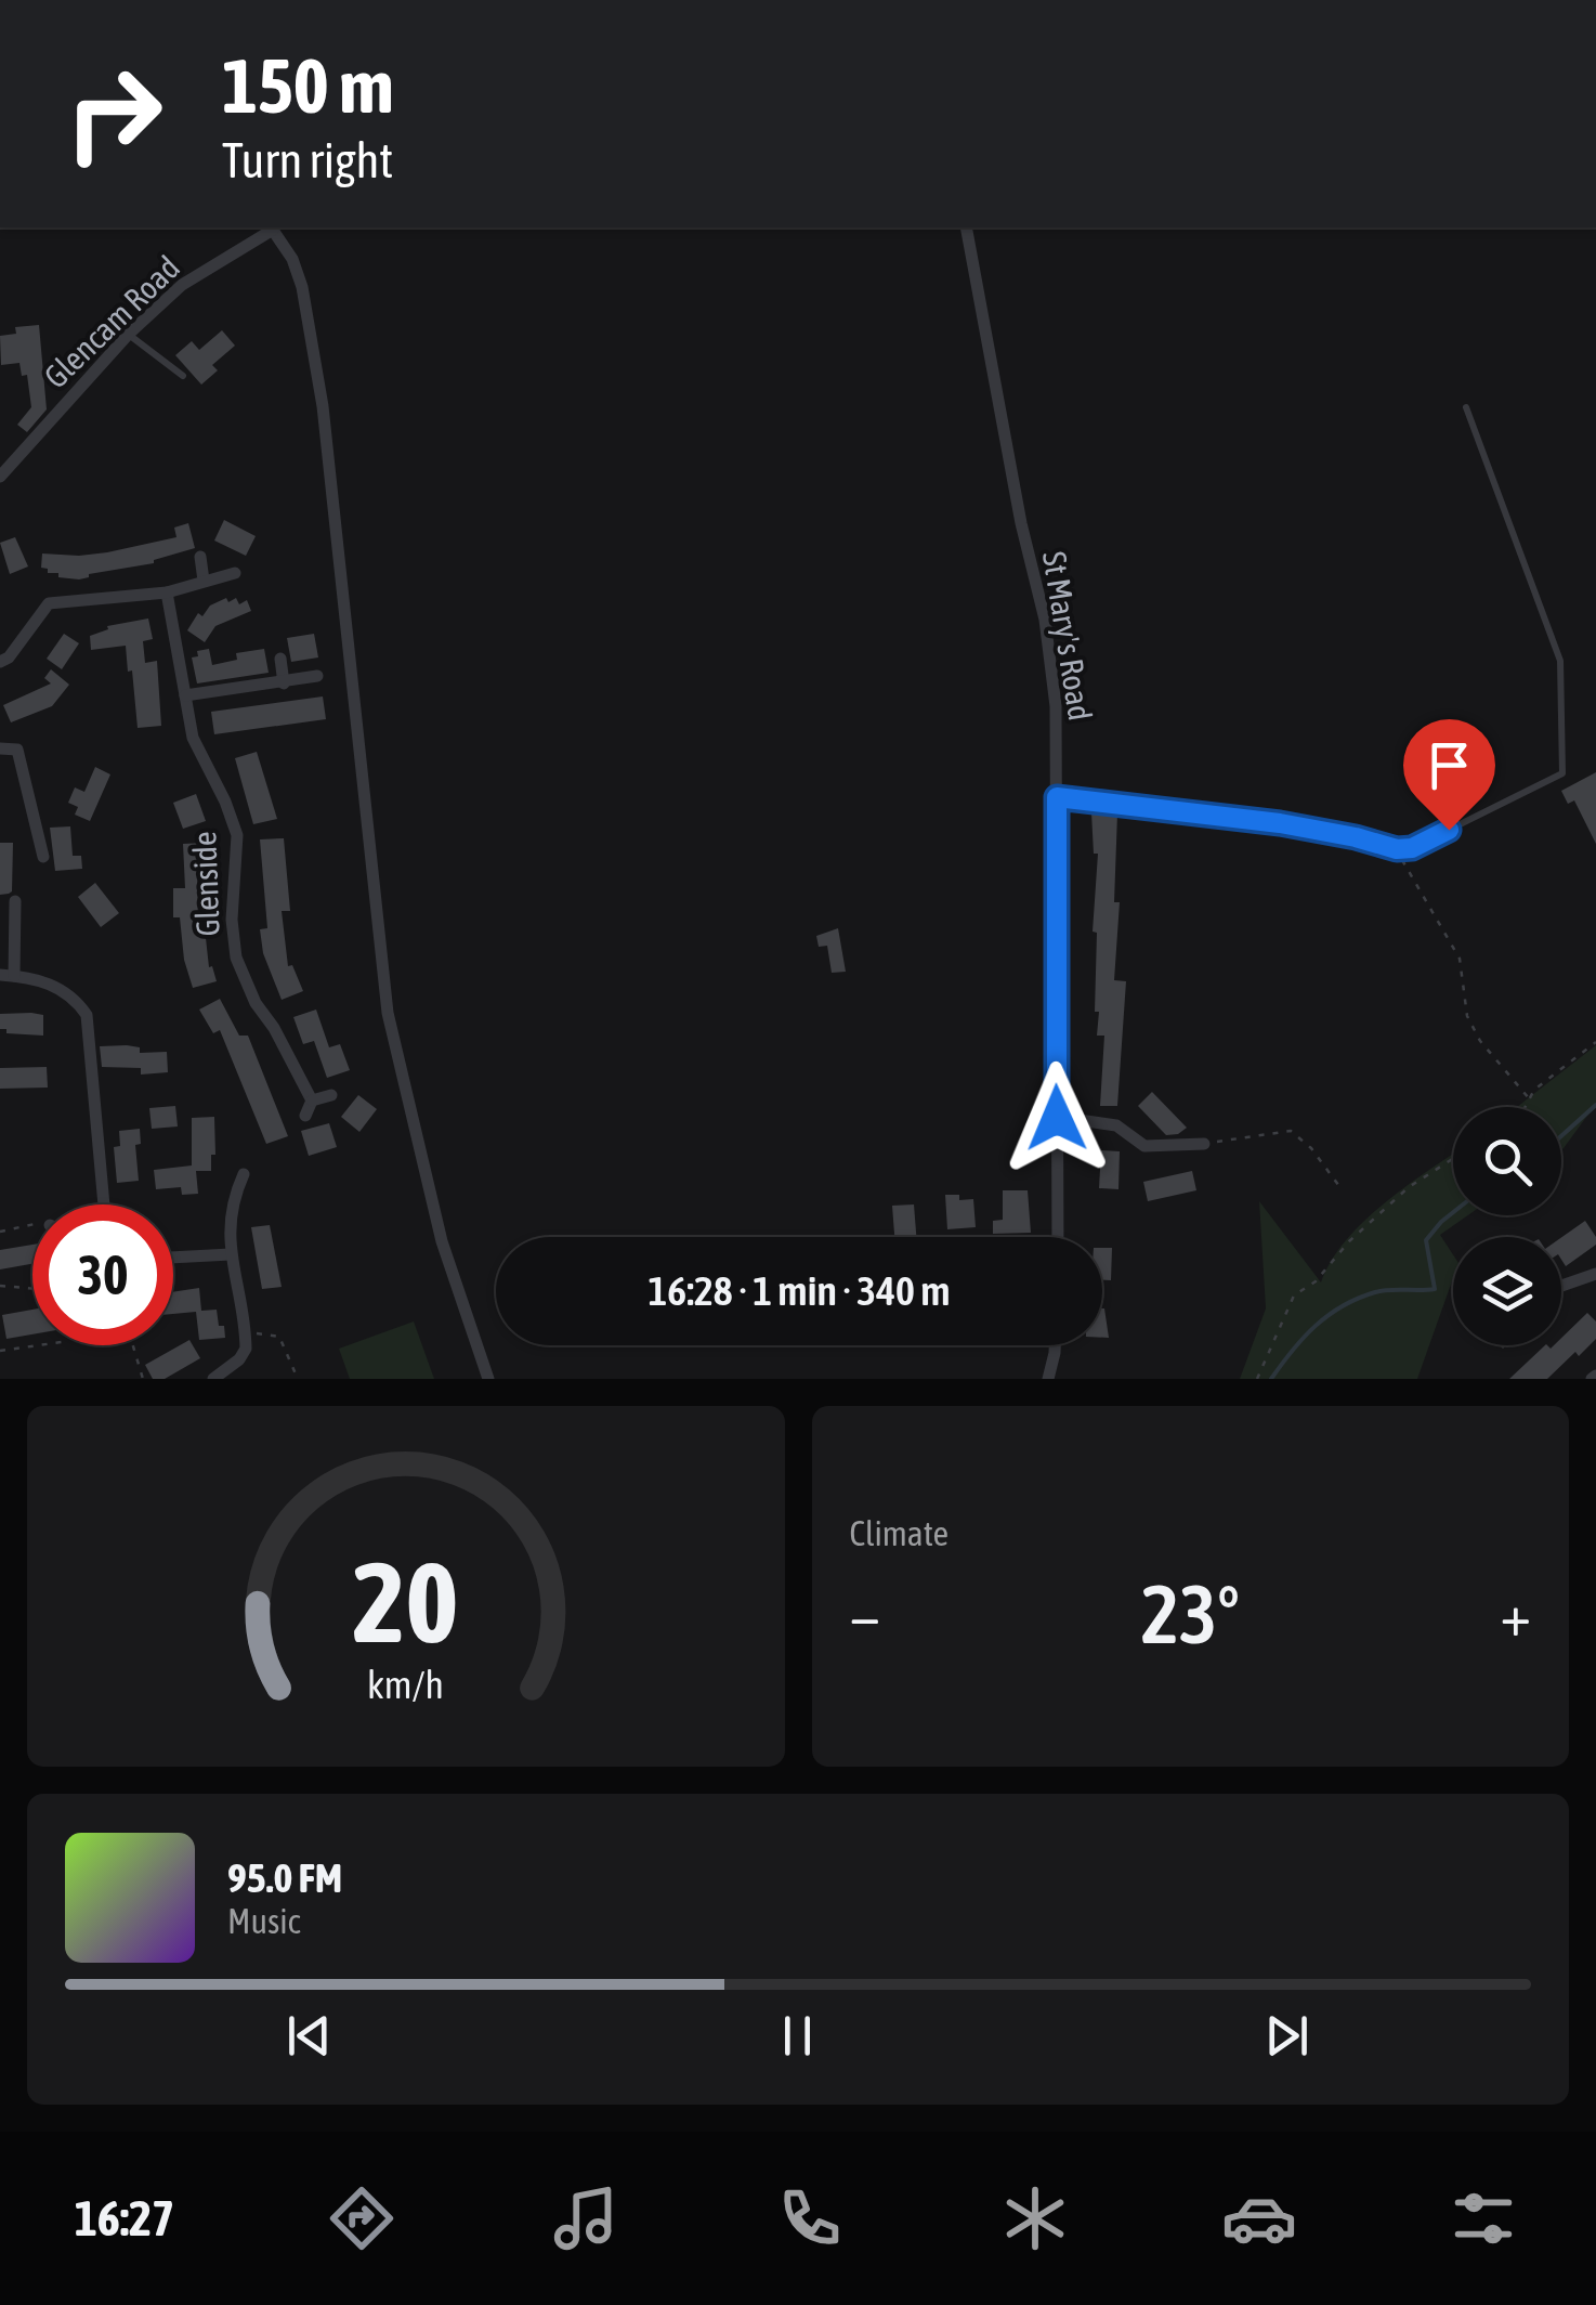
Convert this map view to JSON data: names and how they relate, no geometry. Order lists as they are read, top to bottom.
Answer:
{
  "streets": {
    "street": ["Glencam Road", "St Mary's Road", "Glenside"]
  },
  "page": {
    "turn": ["150 m", "Turn right"],
    "limit": "30",
    "trip": "16:28 · 1 min · 340 m",
    "tile": "Climate",
    "heat": ["−", "23°", "+"],
    "song": ["95.0 FM", "Music"],
    "tabs": "16:27",
    "gauge": ["20", "km/h"]
  }
}
